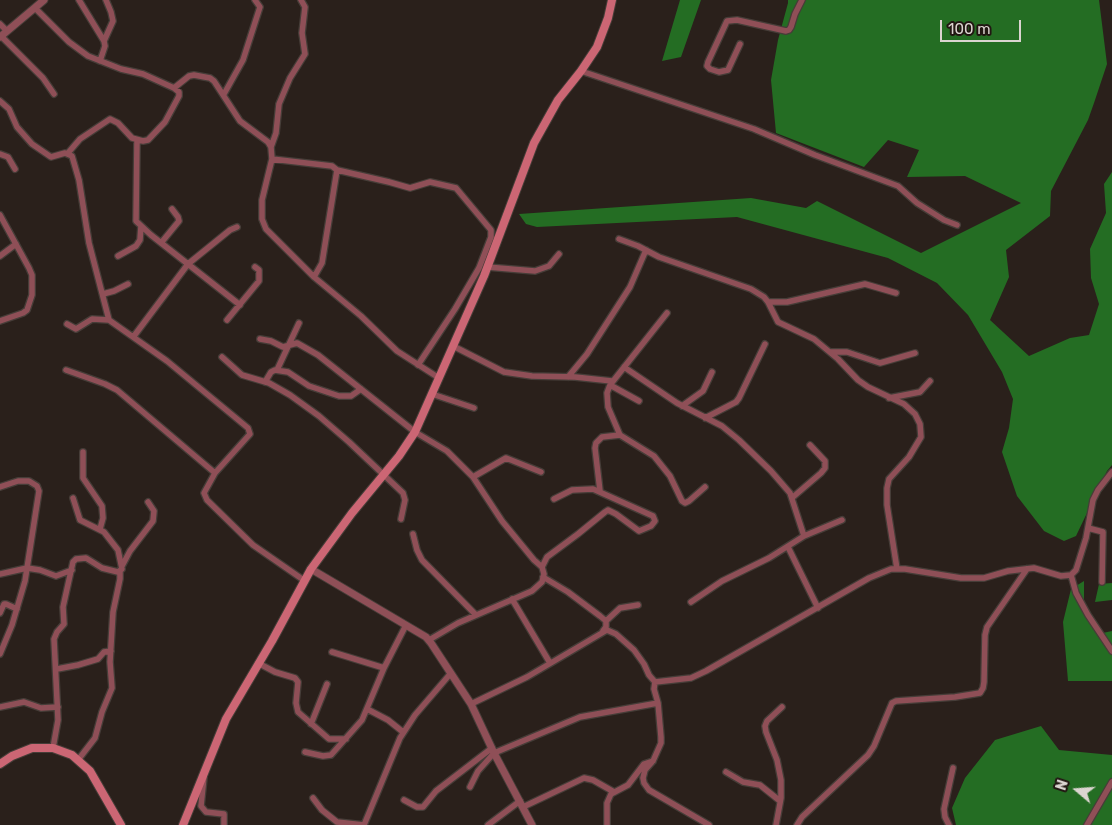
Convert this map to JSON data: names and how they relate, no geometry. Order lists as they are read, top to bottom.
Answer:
{
  "scale_bar": "100 m",
  "north": "left"
}
